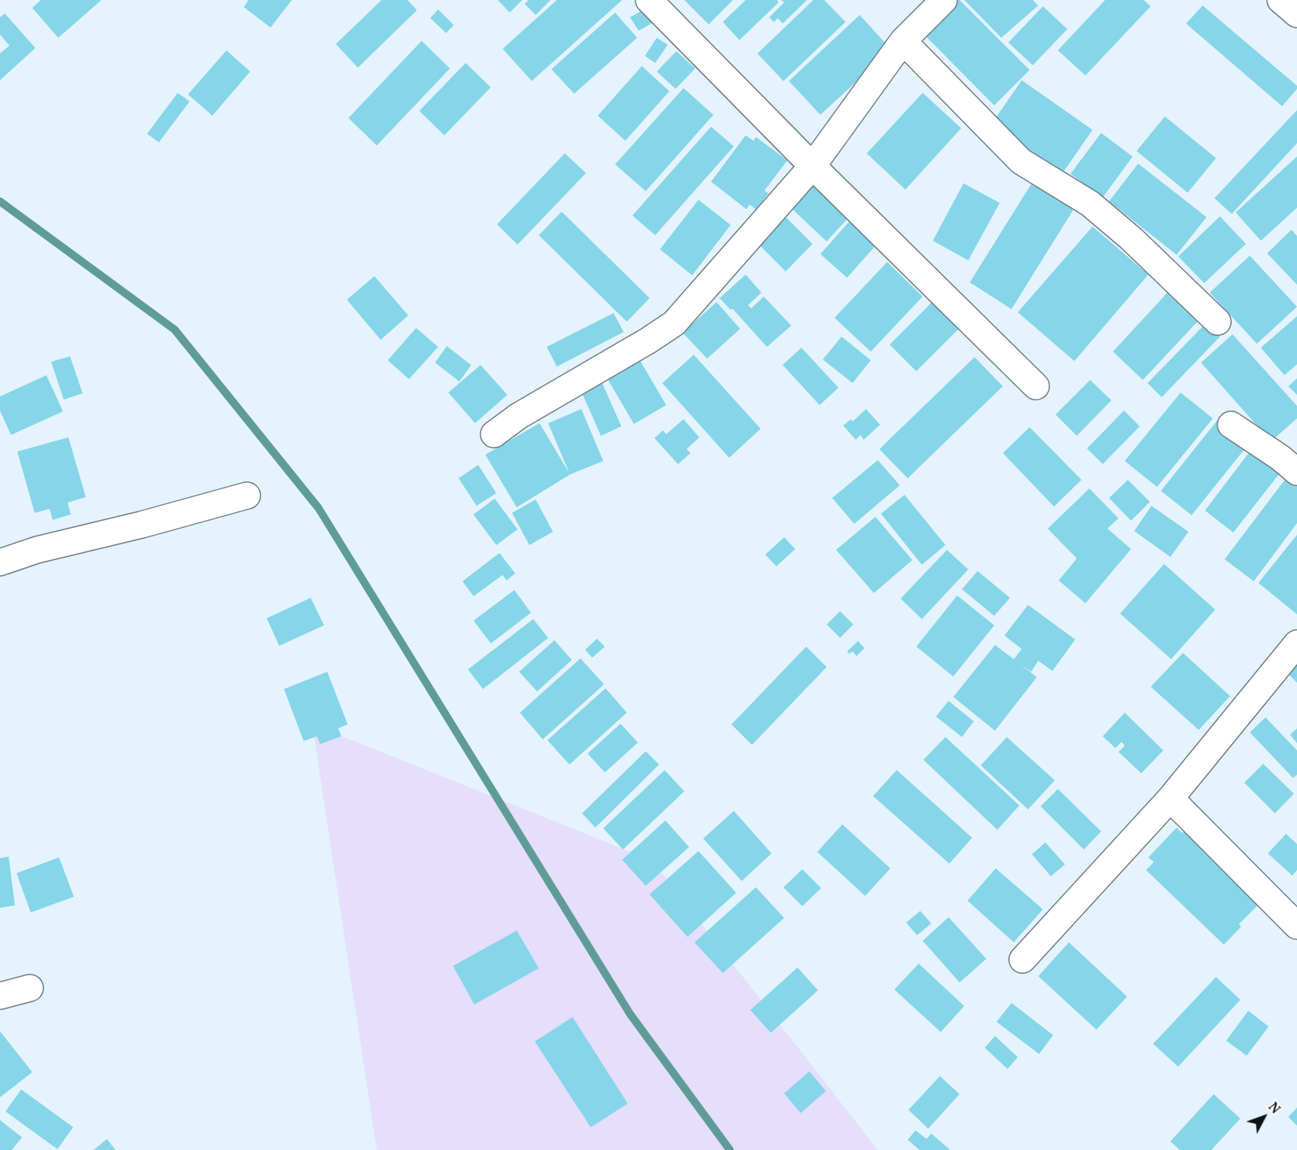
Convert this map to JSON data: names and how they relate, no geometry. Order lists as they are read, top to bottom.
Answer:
{
  "north": "top right"
}
